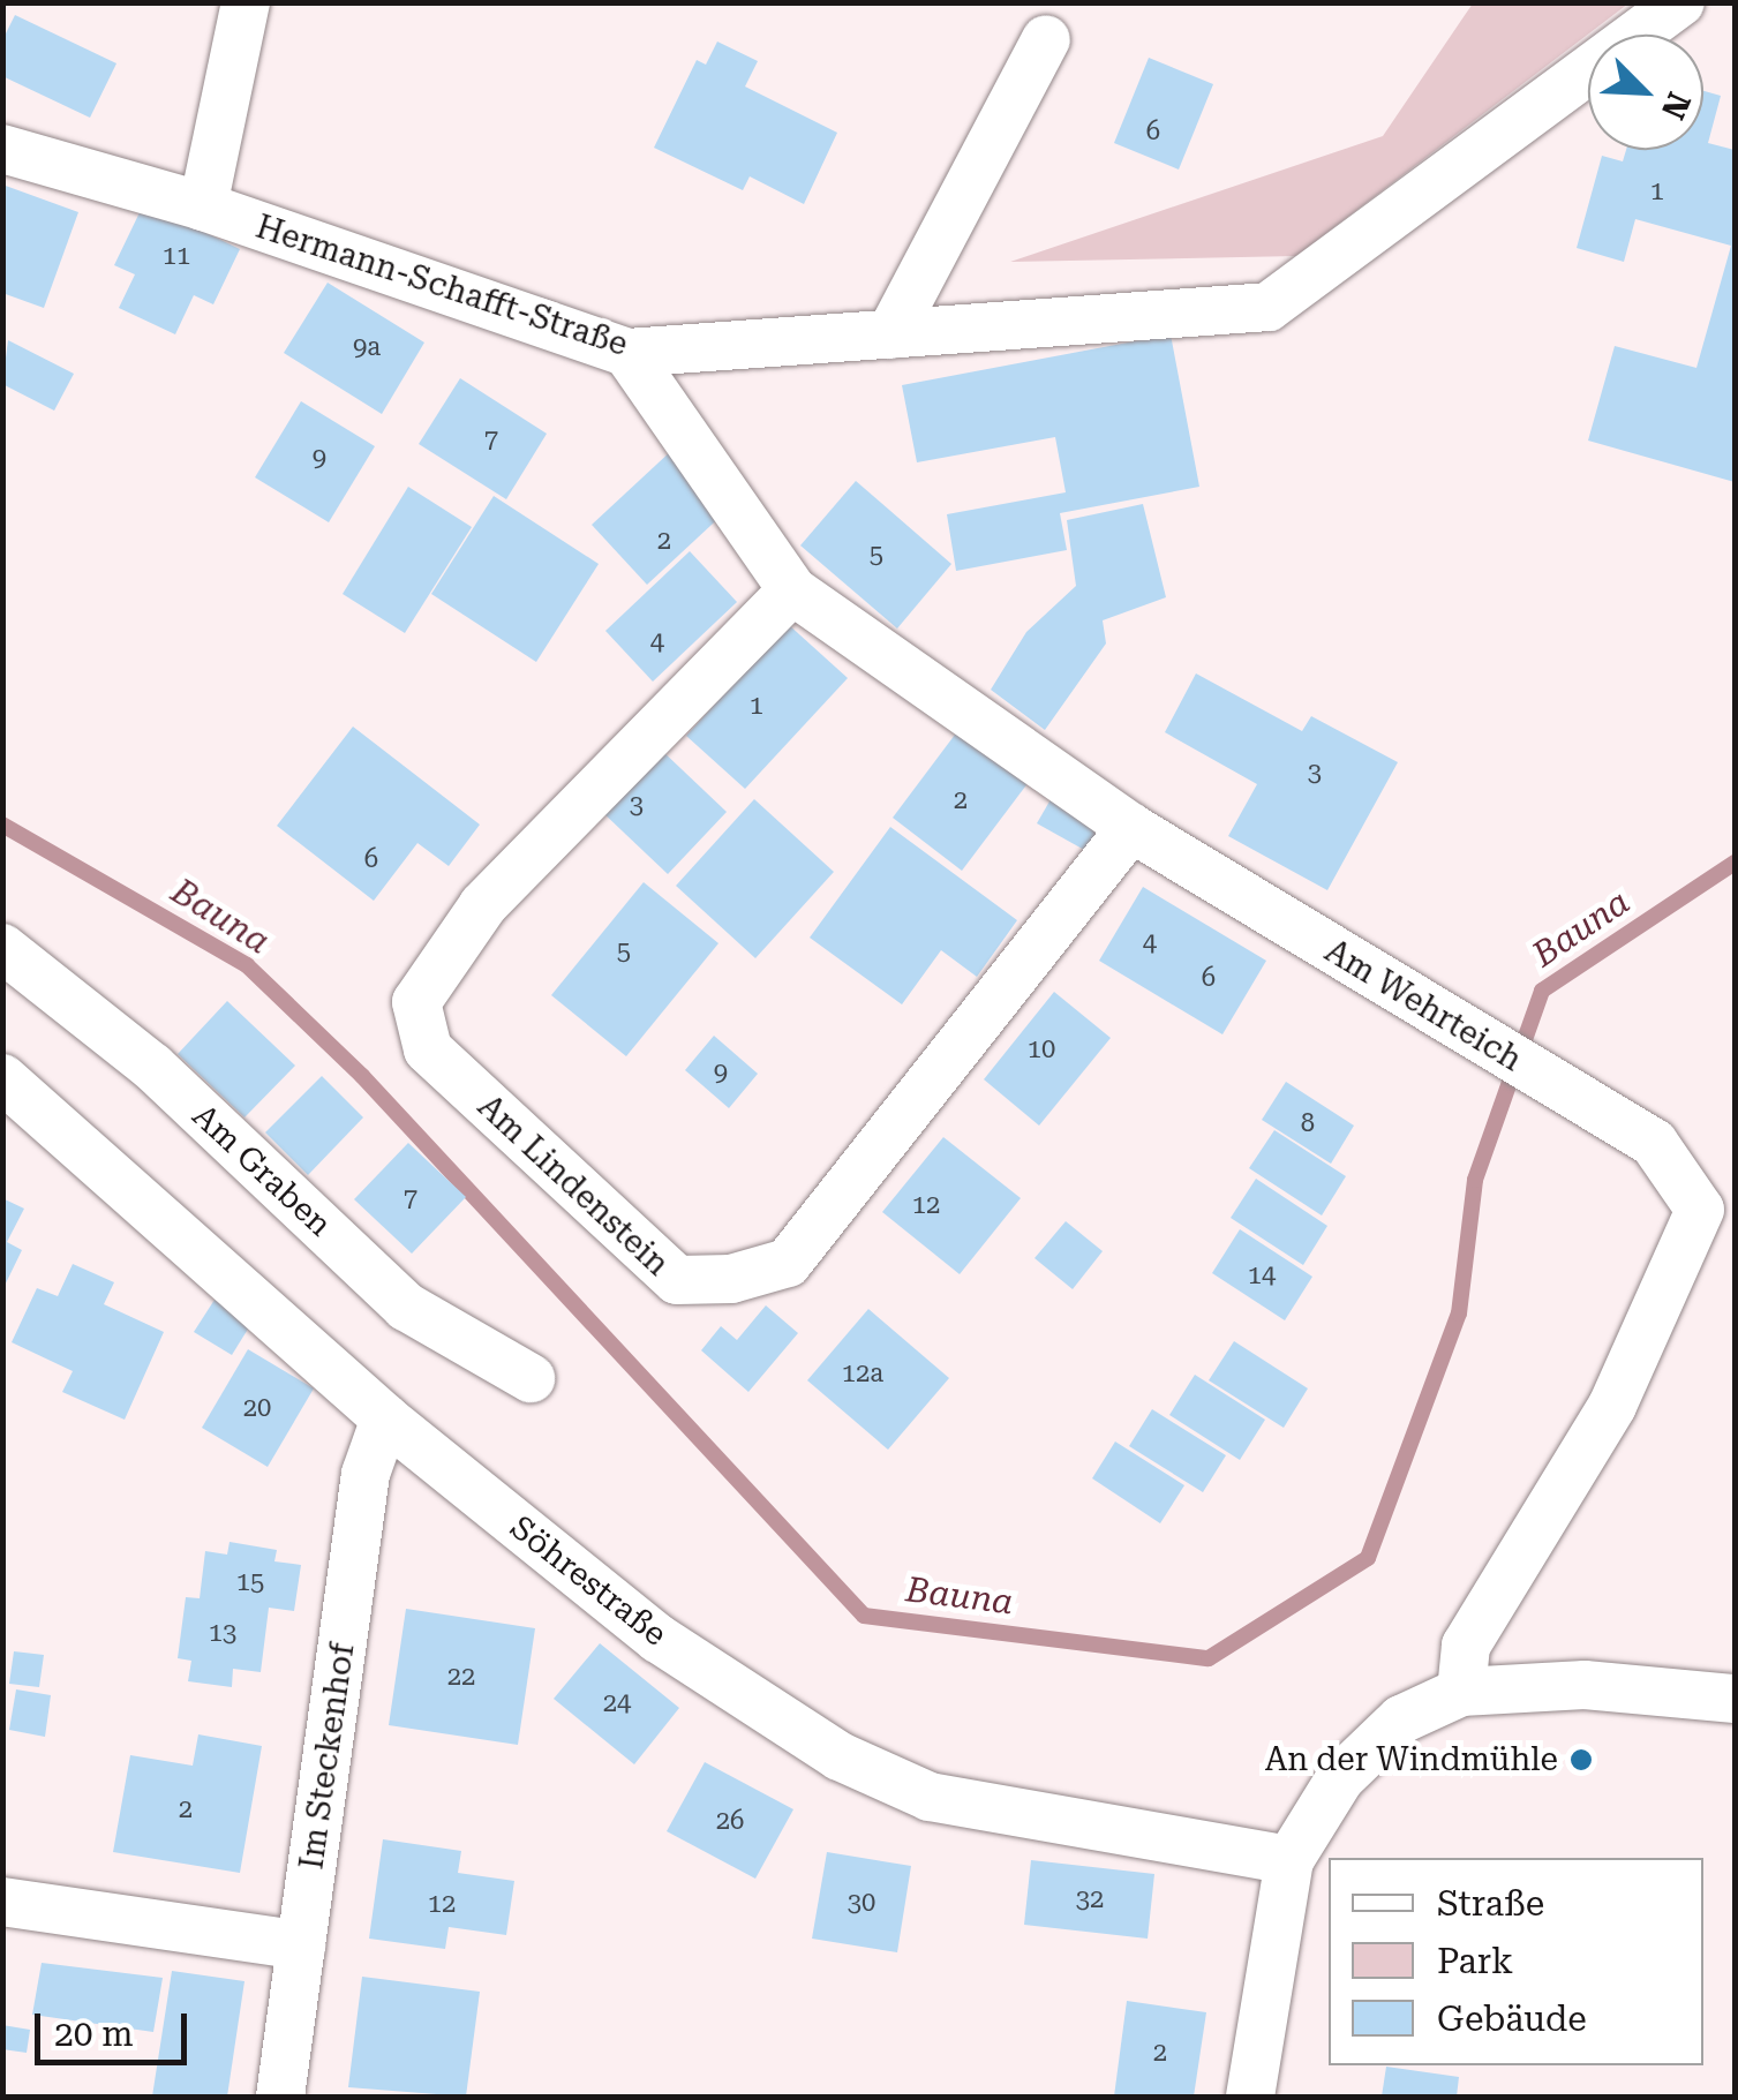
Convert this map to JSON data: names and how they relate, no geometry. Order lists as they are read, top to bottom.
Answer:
{
  "streets": {
    "street": [
      "Hermann-Schafft-Straße",
      "Am Wehrteich",
      "Am Graben",
      "Am Lindenstein",
      "Söhrestraße",
      "Im Steckenhof"
    ]
  },
  "crossings": [
    ["Hermann-Schafft-Straße", "Am Wehrteich"],
    ["Am Wehrteich", "Am Lindenstein"],
    ["Söhrestraße", "Im Steckenhof"]
  ],
  "water": ["Bauna"],
  "places": ["An der Windmühle"],
  "house_numbers": [
    "6",
    "1",
    "11",
    "9a",
    "7",
    "9",
    "2",
    "5",
    "4",
    "1",
    "3",
    "2",
    "3",
    "6",
    "4",
    "5",
    "6",
    "10",
    "9",
    "8",
    "7",
    "12",
    "14",
    "12a",
    "20",
    "15",
    "13",
    "22",
    "24",
    "2",
    "26",
    "32",
    "30",
    "12",
    "2"
  ],
  "legend": ["Straße", "Park", "Gebäude"],
  "scale_bar": "20 m",
  "north": "bottom right"
}
